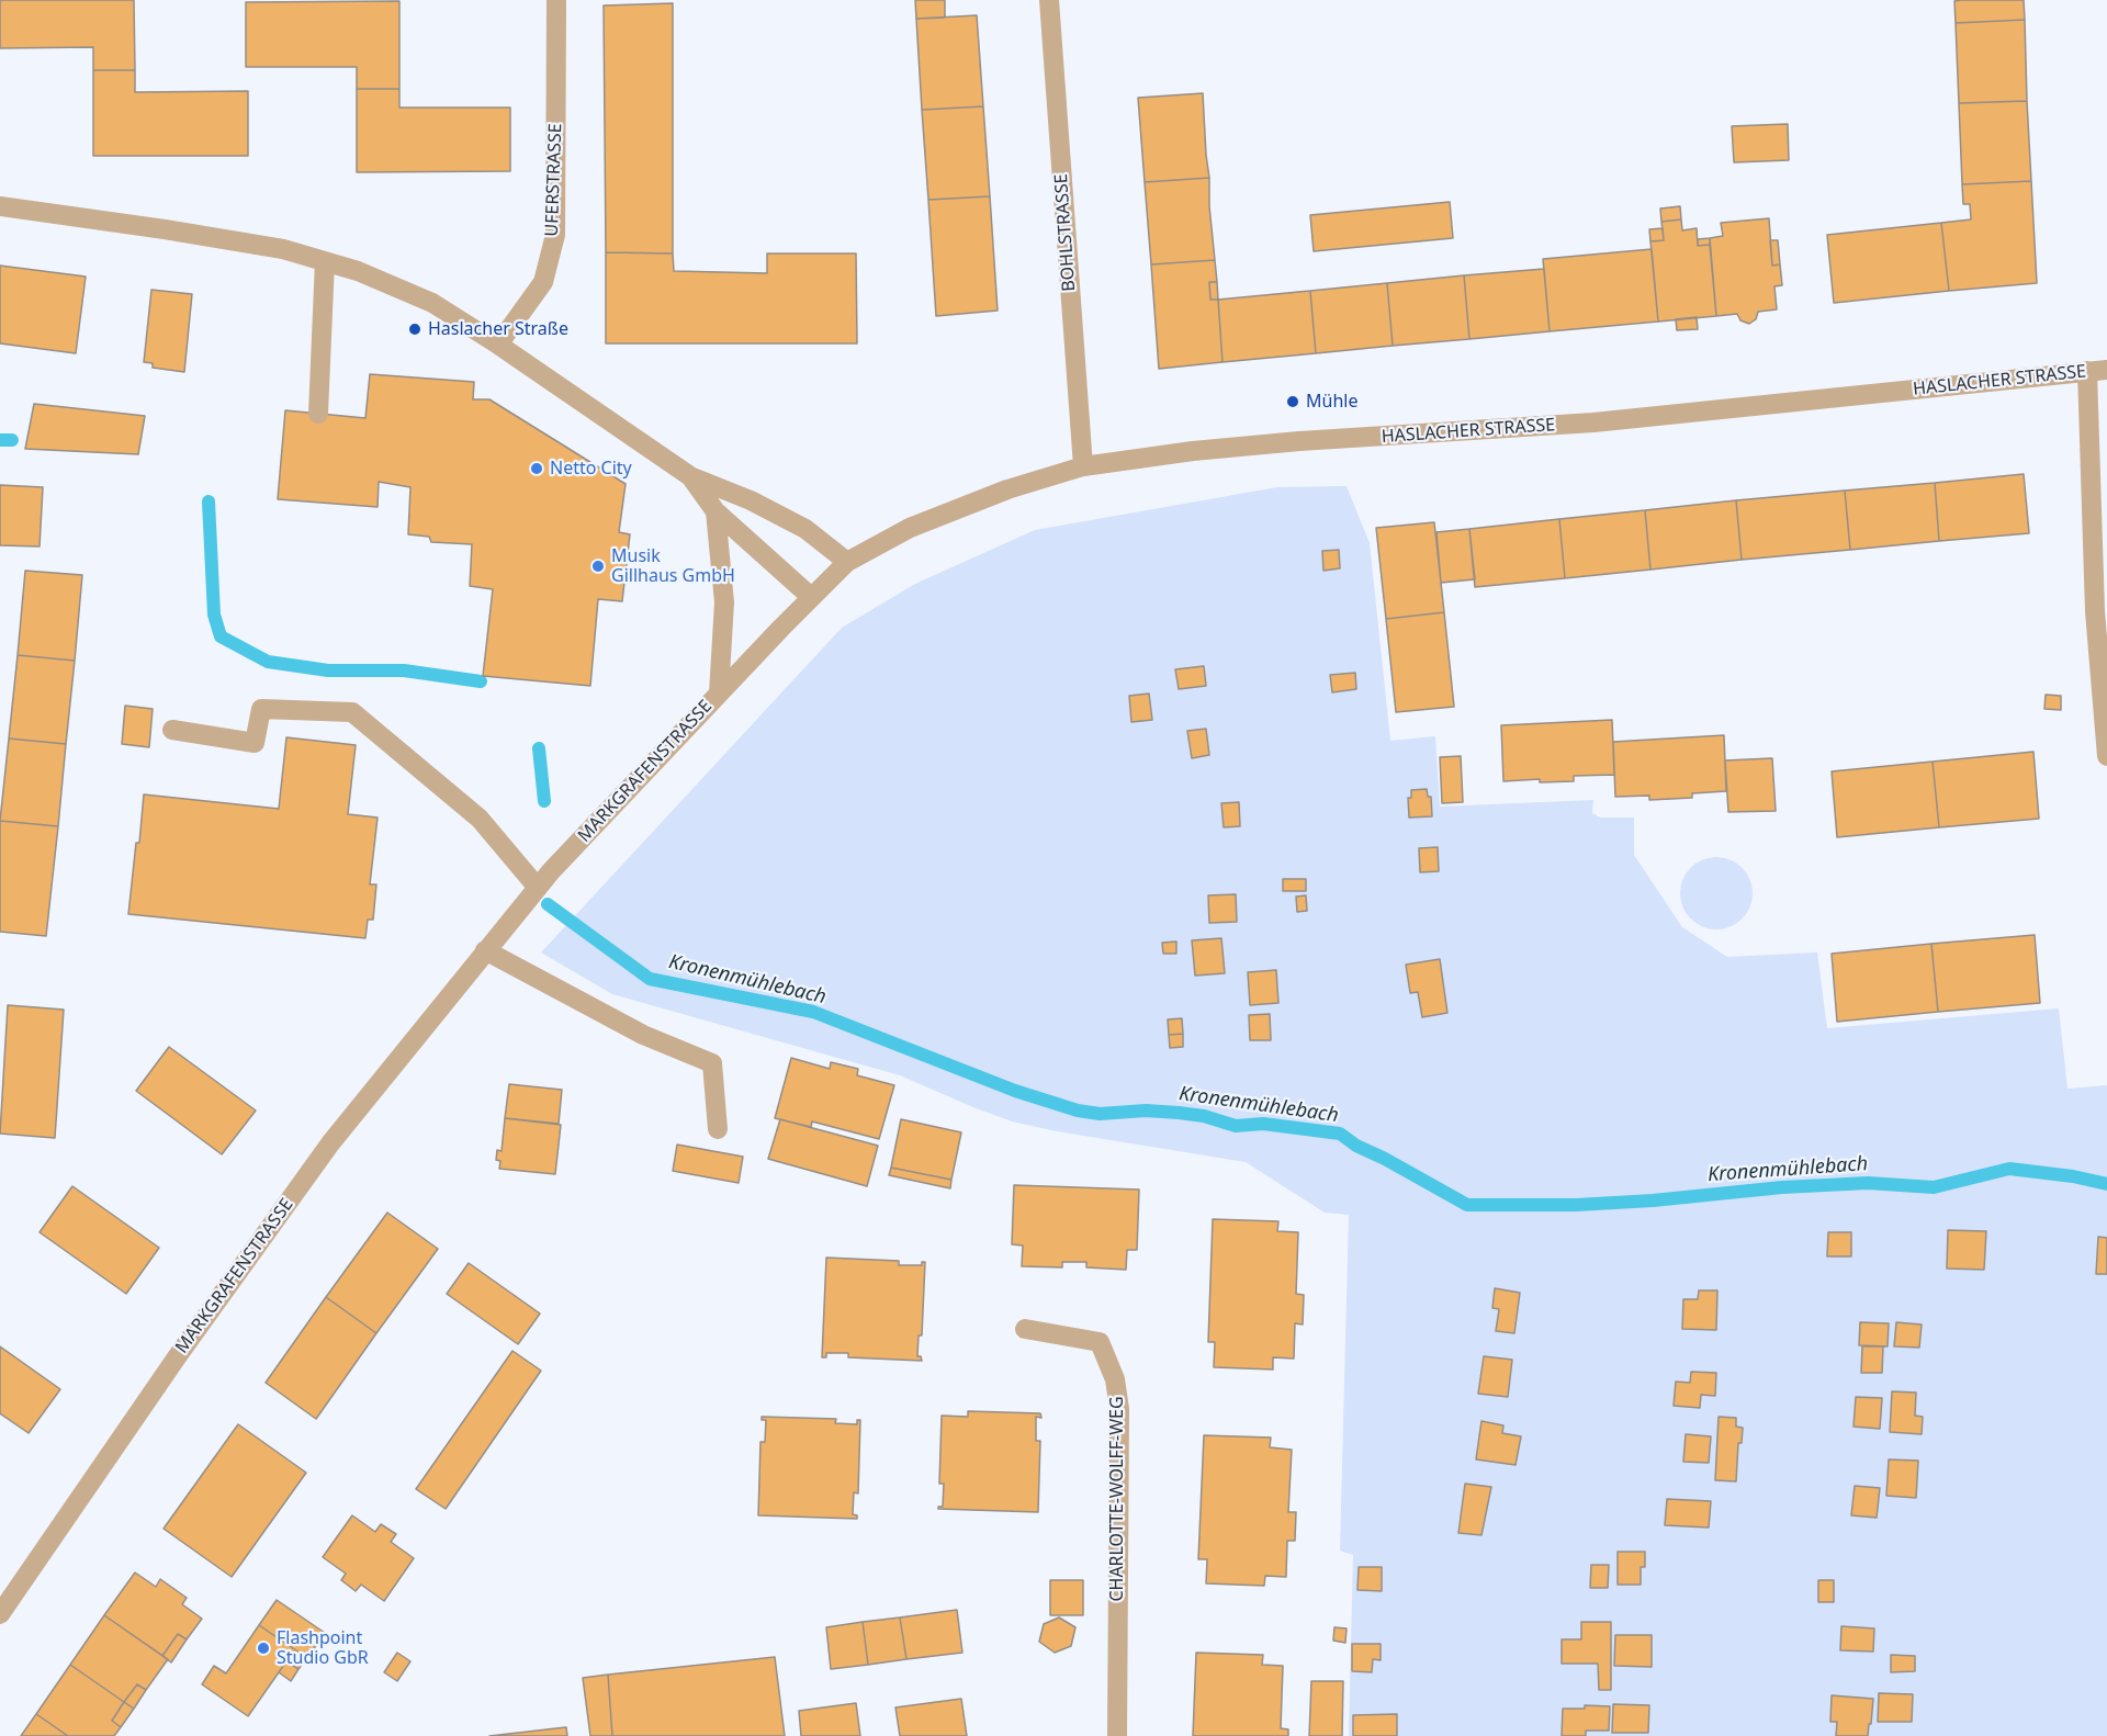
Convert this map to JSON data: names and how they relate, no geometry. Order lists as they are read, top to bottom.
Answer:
{
  "streets": {
    "street": [
      "UFERSTRASSE",
      "BOHLSTRASSE",
      "HASLACHER STRASSE",
      "MARKGRAFENSTRASSE",
      "CHARLOTTE-WOLFF-WEG"
    ]
  },
  "crossings": [
    ["BOHLSTRASSE", "HASLACHER STRASSE"],
    ["HASLACHER STRASSE", "MARKGRAFENSTRASSE"]
  ],
  "water": ["Kronenmühlebach"],
  "places": [
    "Haslacher Straße",
    "Mühle",
    "Netto City",
    "Musik Gillhaus GmbH",
    "Flashpoint Studio GbR"
  ]
}
